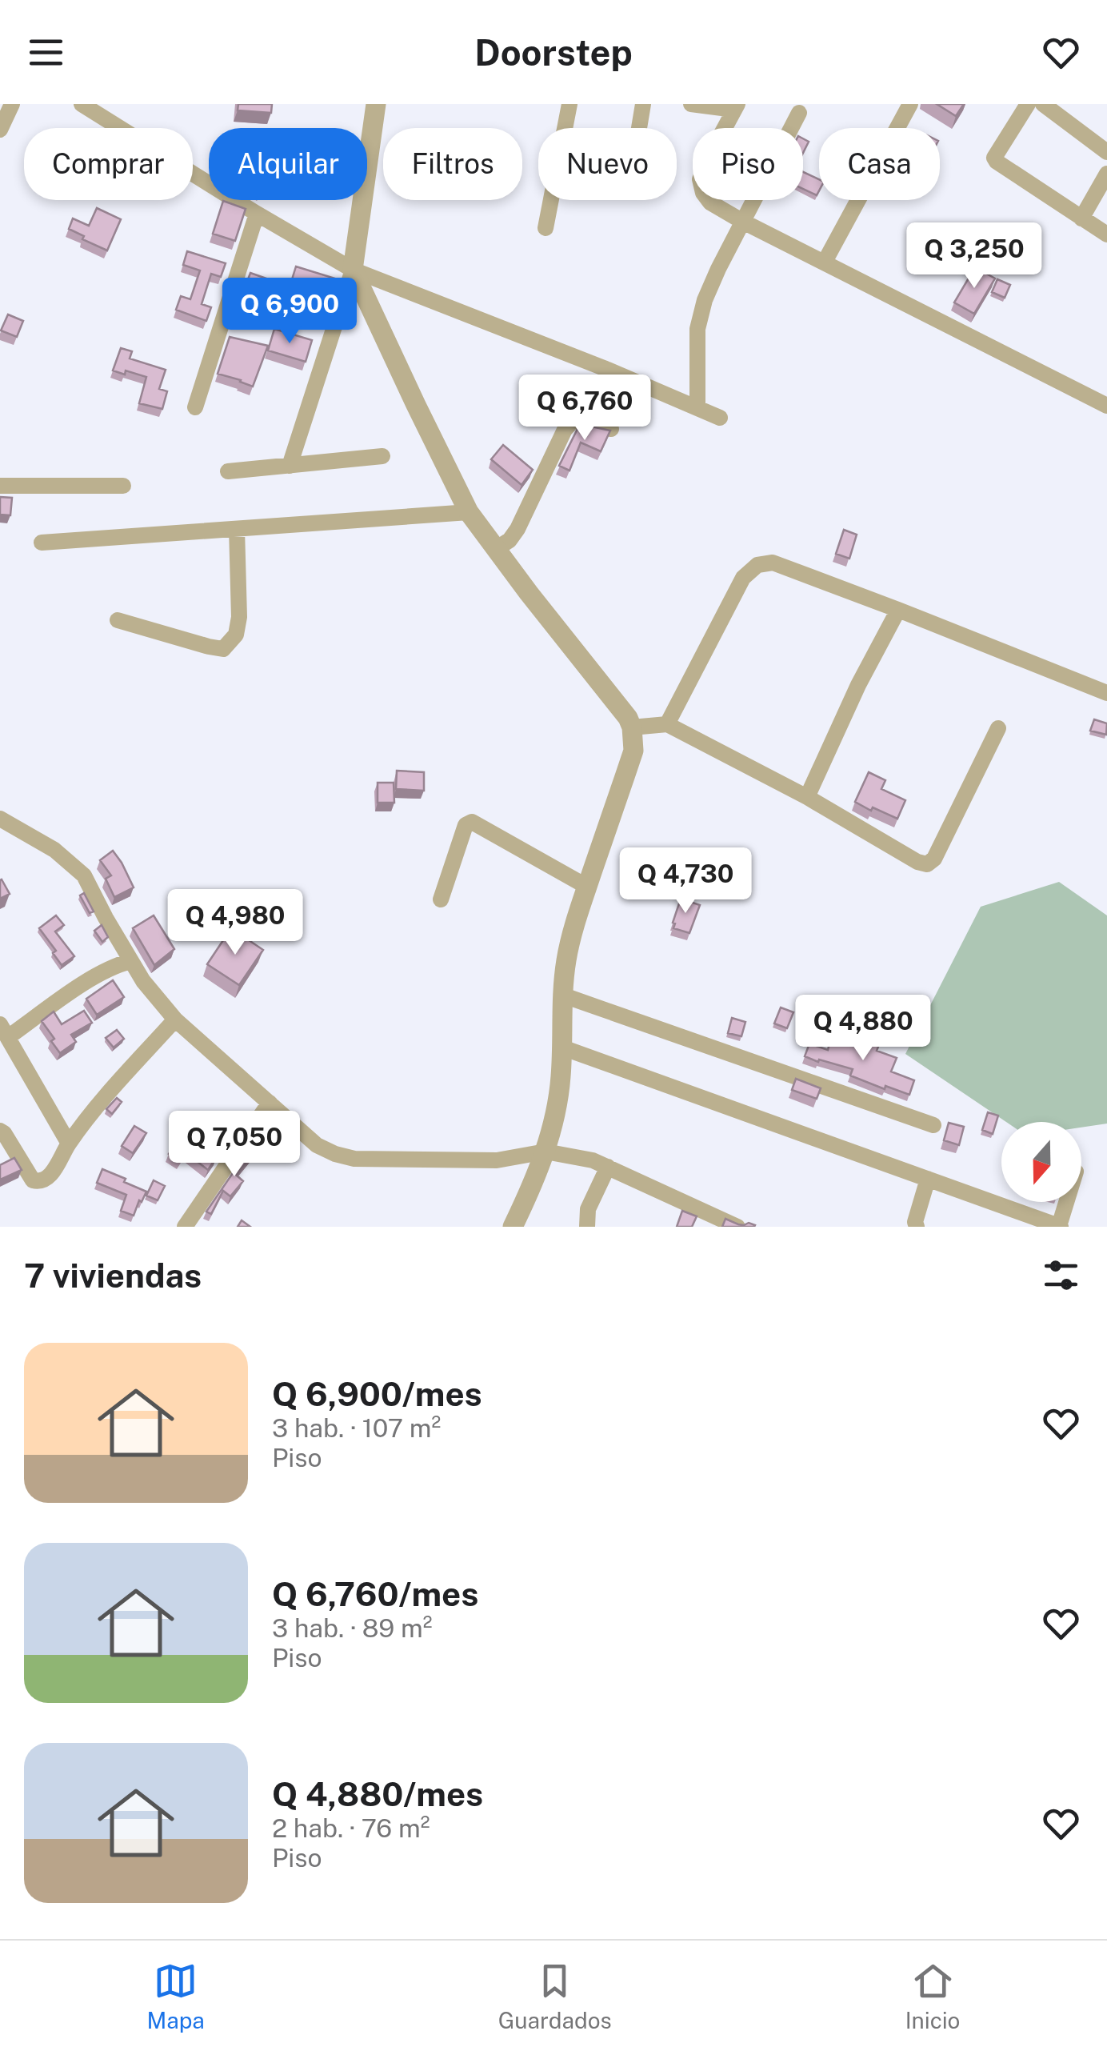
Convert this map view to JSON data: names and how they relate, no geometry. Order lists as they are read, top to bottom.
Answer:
{
  "north": "bottom",
  "page": {
    "header": "Doorstep",
    "chip": [
      "Comprar",
      "Alquilar",
      "Filtros",
      "Nuevo",
      "Piso",
      "Casa"
    ],
    "price": [
      "Q 3,250",
      "Q 6,900",
      "Q 6,760",
      "Q 4,730",
      "Q 4,980",
      "Q 4,880",
      "Q 7,050"
    ],
    "heading": "7 viviendas",
    "list": [
      {
        "name": "Q 6,900/mes",
        "note": "3 hab. · 107 m² · Piso"
      },
      {
        "name": "Q 6,760/mes",
        "note": "3 hab. · 89 m² · Piso"
      },
      {
        "name": "Q 4,880/mes",
        "note": "2 hab. · 76 m² · Piso"
      }
    ],
    "tabs": ["Mapa", "Guardados", "Inicio"]
  }
}
